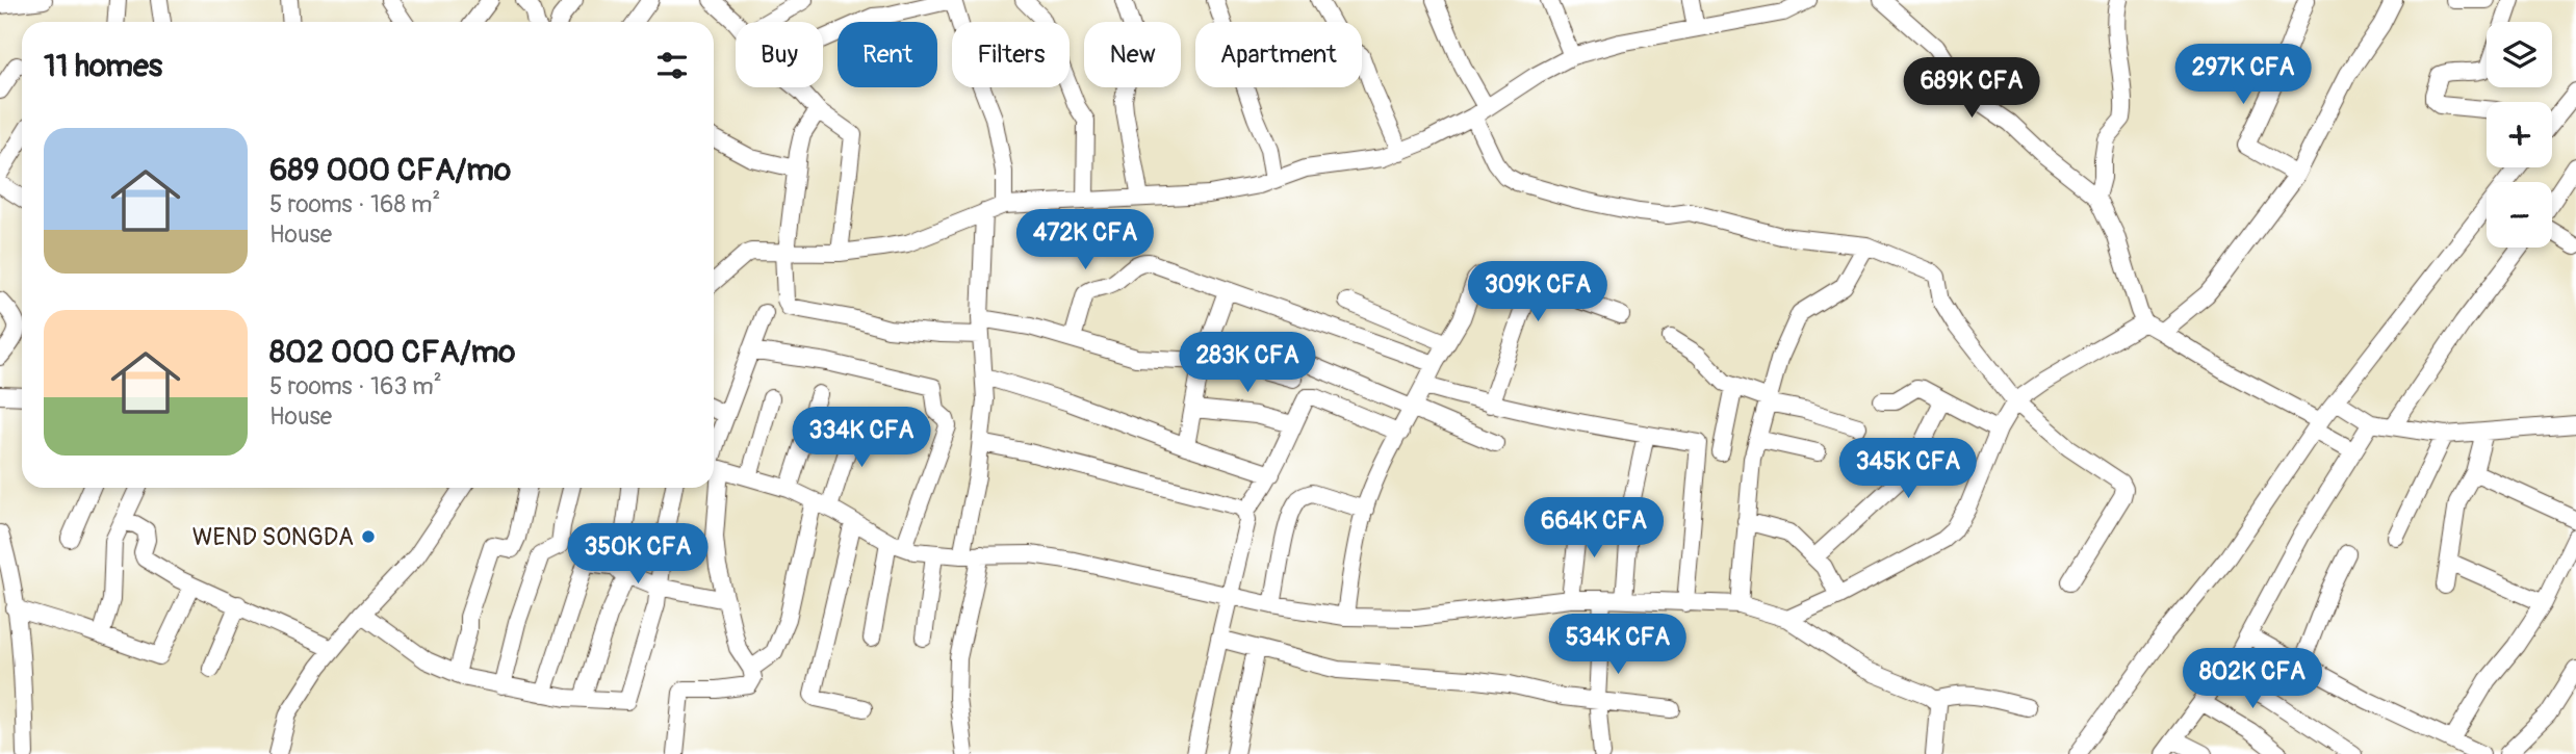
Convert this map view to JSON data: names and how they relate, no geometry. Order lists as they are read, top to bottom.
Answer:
{
  "places": ["WEND SONGDA"],
  "page": {
    "map_buttons": ["+", "−"],
    "chip": [
      "Buy",
      "Rent",
      "Filters",
      "New",
      "Apartment"
    ],
    "heading": "11 homes",
    "price": [
      "297K CFA",
      "689K CFA",
      "472K CFA",
      "309K CFA",
      "283K CFA",
      "334K CFA",
      "345K CFA",
      "664K CFA",
      "350K CFA",
      "534K CFA",
      "802K CFA"
    ],
    "list": [
      {
        "name": "689 000 CFA/mo",
        "note": "5 rooms · 168 m² · House"
      },
      {
        "name": "802 000 CFA/mo",
        "note": "5 rooms · 163 m² · House"
      }
    ]
  }
}
